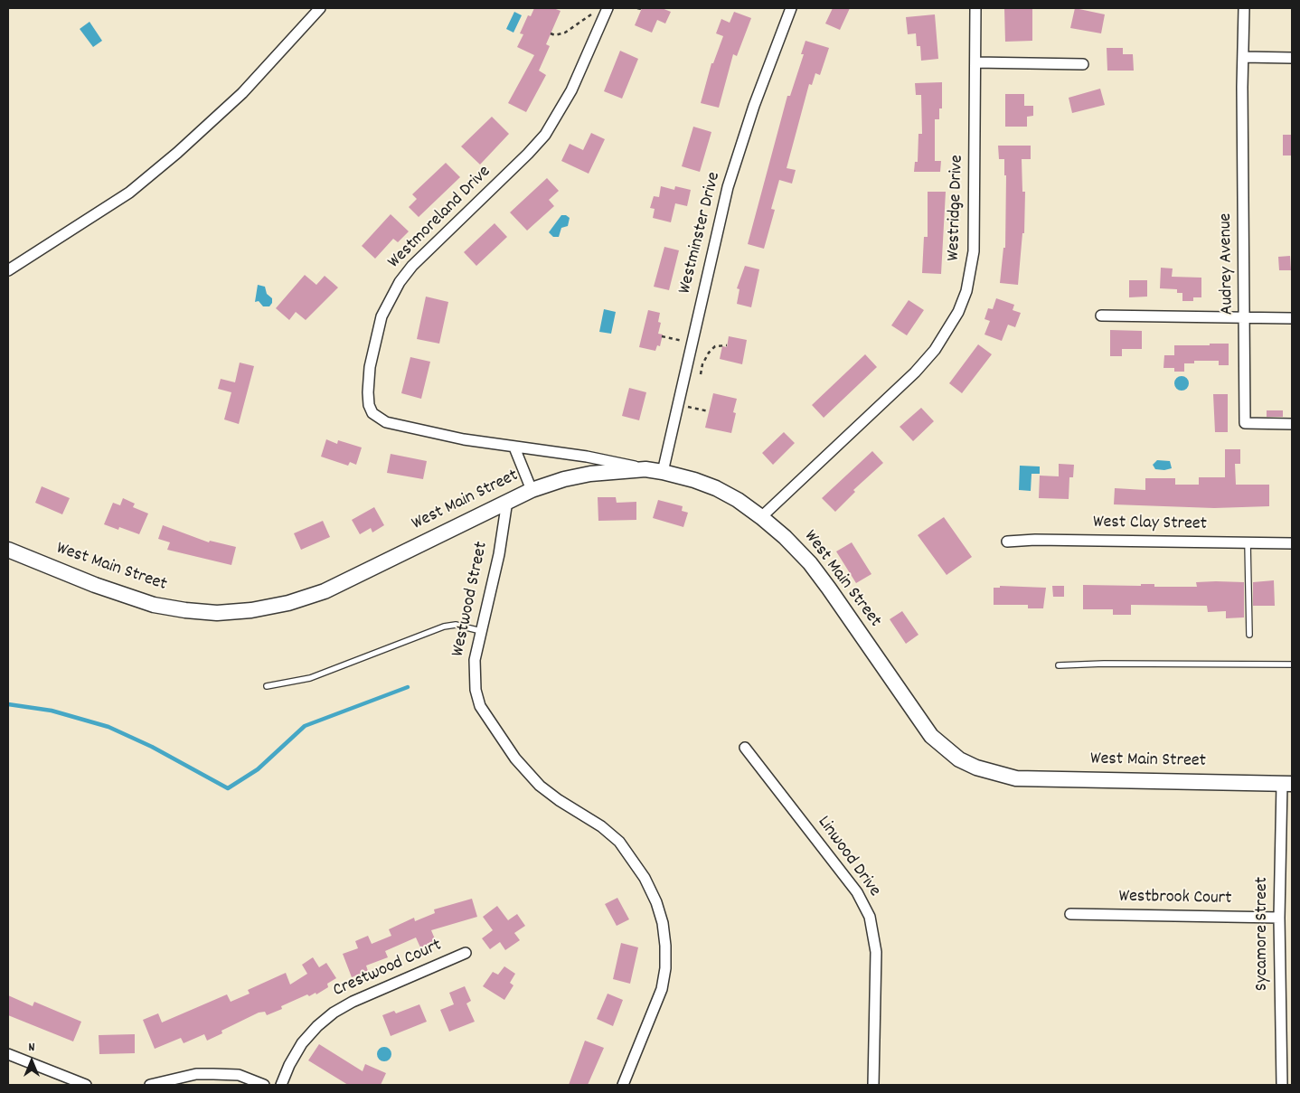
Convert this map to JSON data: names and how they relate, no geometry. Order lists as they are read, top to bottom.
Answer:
{
  "streets": {
    "main road": ["West Main Street"],
    "street": [
      "Westridge Drive",
      "Westmoreland Drive",
      "Westminster Drive",
      "Audrey Avenue",
      "West Clay Street",
      "Westwood Street",
      "Linwood Drive",
      "Westbrook Court",
      "Sycamore Street",
      "Crestwood Court"
    ]
  },
  "crossings": [
    ["Westridge Drive", "West Main Street"],
    ["Westmoreland Drive", "West Main Street"],
    ["Westminster Drive", "West Main Street"],
    ["West Main Street", "Westwood Street"],
    ["West Main Street", "Sycamore Street"],
    ["Westbrook Court", "Sycamore Street"]
  ],
  "north": "top"
}
